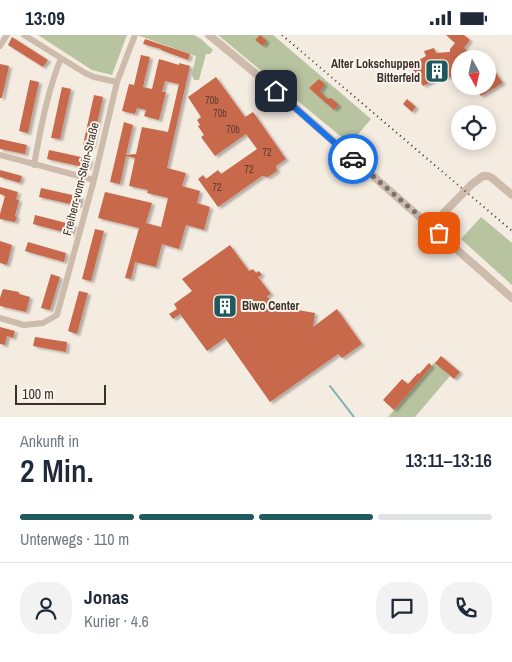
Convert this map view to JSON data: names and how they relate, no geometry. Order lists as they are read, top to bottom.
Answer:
{
  "streets": {
    "street": ["Freiherr-vom-Stein-Straße"]
  },
  "places": {
    "building": ["Alter Lokschuppen Bitterfeld", "Biwo Center"]
  },
  "house_numbers": [
    "70b",
    "70b",
    "70b",
    "72",
    "72",
    "72"
  ],
  "scale_bar": "100 m",
  "north": "bottom",
  "page": {
    "status": "13:09",
    "scale": "100 m",
    "heading": ["2 Min.", "Ankunft in", "13:11–13:16"],
    "panel": ["Jonas", "Kurier · 4.6"],
    "bar": "Unterwegs · 110 m"
  }
}
